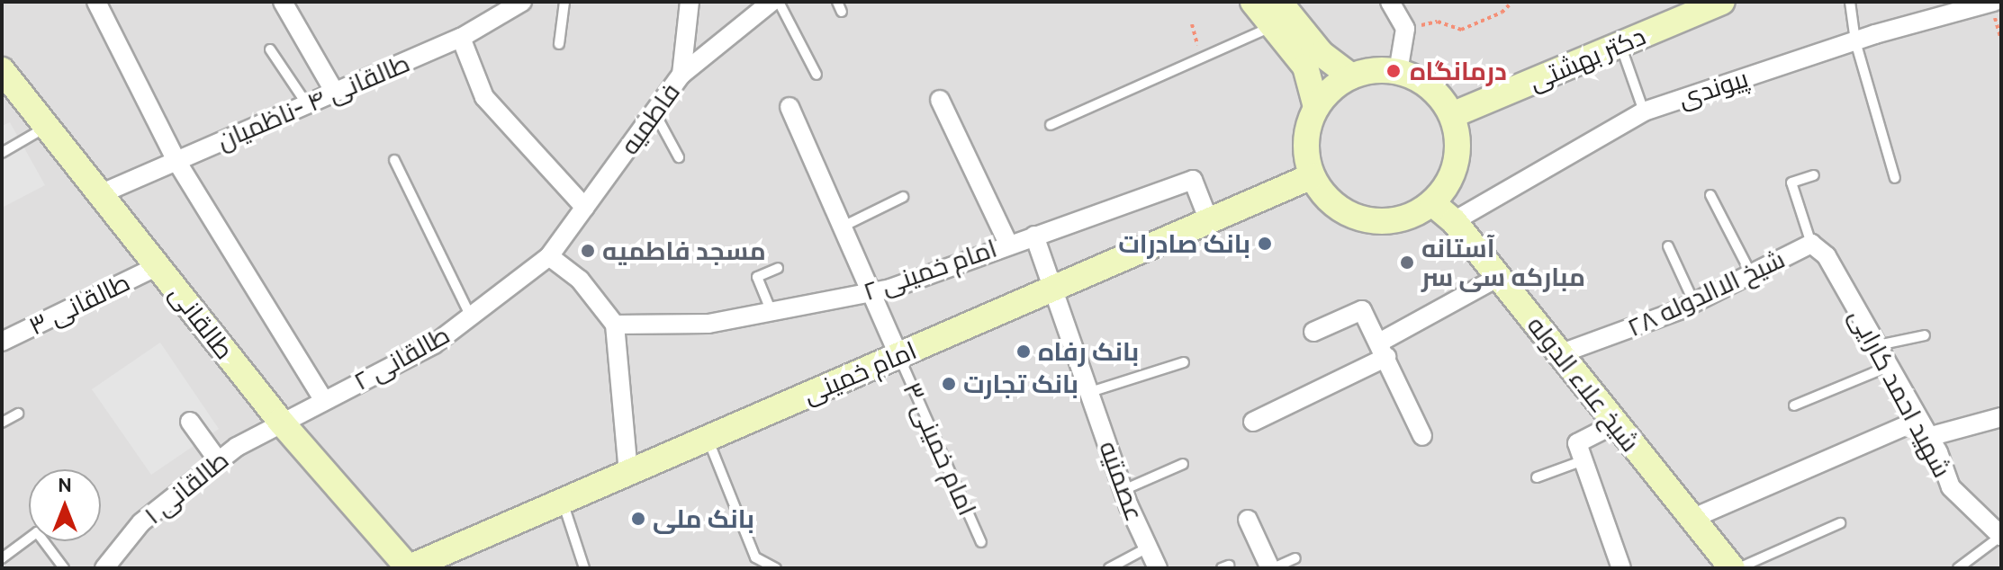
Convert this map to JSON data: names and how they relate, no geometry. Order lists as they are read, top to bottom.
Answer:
{
  "streets": {
    "main road": [
      "دکتر بهشتی",
      "طالقانی",
      "امام خمینی",
      "شیخ علاء الدوله"
    ],
    "street": [
      "پیوندی",
      "طالقانی ۴ -ناظمیان",
      "فاطمیه",
      "امام خمینی ۲",
      "شیخ الاالدوله ۲۸",
      "طالقانی ۳",
      "طالقانی ۲",
      "شهید احمد کارایی",
      "عصمتیه",
      "طالقانی ۱"
    ],
    "lane": ["امام خمینی ۳"]
  },
  "crossings": [
    ["دکتر بهشتی", "امام خمینی"],
    ["دکتر بهشتی", "شیخ علاء الدوله"],
    ["پیوندی", "شیخ علاء الدوله"],
    ["طالقانی ۴ -ناظمیان", "طالقانی"],
    ["فاطمیه", "طالقانی ۲"],
    ["امام خمینی ۲", "امام خمینی"],
    ["امام خمینی ۲", "عصمتیه"],
    ["شیخ الاالدوله ۲۸", "شیخ علاء الدوله"],
    ["شیخ الاالدوله ۲۸", "شهید احمد کارایی"],
    ["طالقانی ۳", "طالقانی"],
    ["طالقانی", "طالقانی ۲"],
    ["طالقانی", "امام خمینی"],
    ["طالقانی", "طالقانی ۱"],
    ["طالقانی ۲", "طالقانی ۱"],
    ["امام خمینی", "شیخ علاء الدوله"],
    ["امام خمینی", "امام خمینی ۳"],
    ["امام خمینی", "عصمتیه"]
  ],
  "places": [
    "درمانگاه",
    "بانک صادرات",
    "مسجد فاطمیه",
    "آستانه مبارکه سی سر",
    "بانک رفاه",
    "بانک تجارت",
    "بانک ملی"
  ],
  "north": "top"
}
